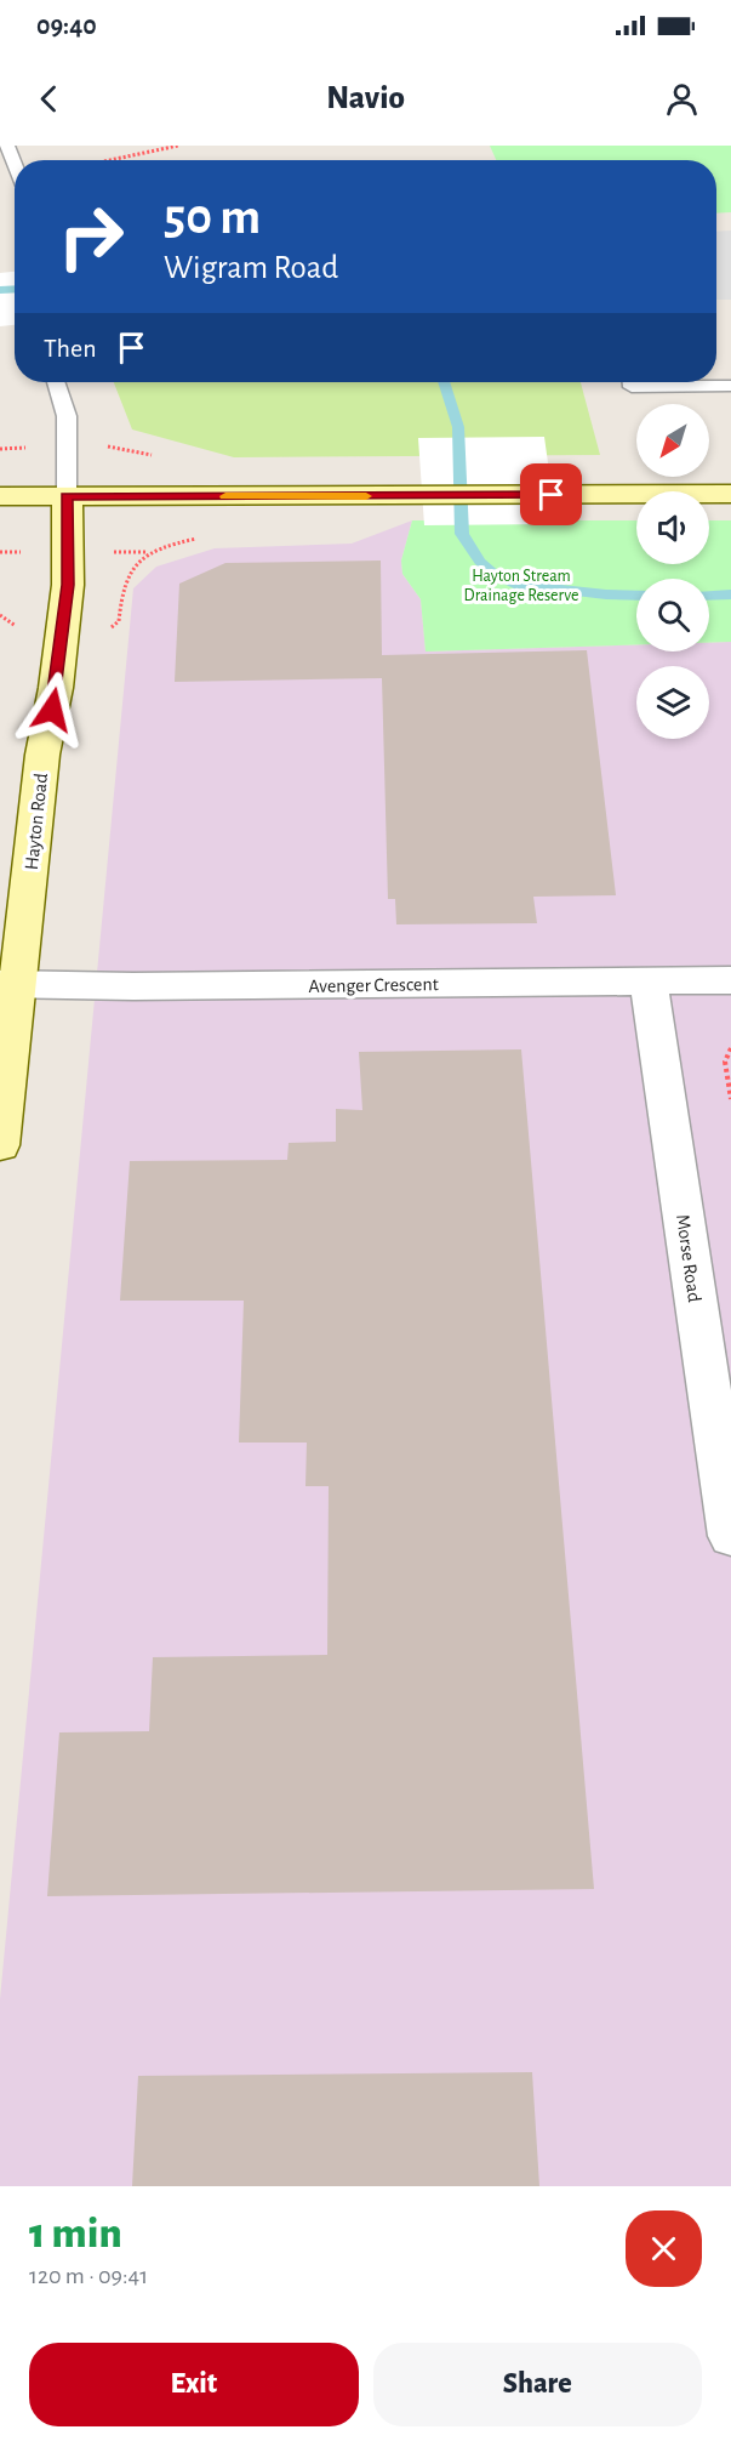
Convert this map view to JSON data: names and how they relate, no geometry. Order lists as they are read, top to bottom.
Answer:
{
  "streets": {
    "street": ["Hayton Road", "Avenger Crescent", "Morse Road"]
  },
  "crossings": [
    ["Hayton Road", "Avenger Crescent"],
    ["Avenger Crescent", "Morse Road"]
  ],
  "parks": ["Hayton Stream Drainage Reserve"],
  "north": "bottom left",
  "page": {
    "status": "09:40",
    "header": "Navio",
    "turn": ["50 m", "Wigram Road"],
    "then": "Then",
    "heading": ["1 min", "120 m · 09:41"],
    "buttons": ["Exit", "Share"]
  }
}
